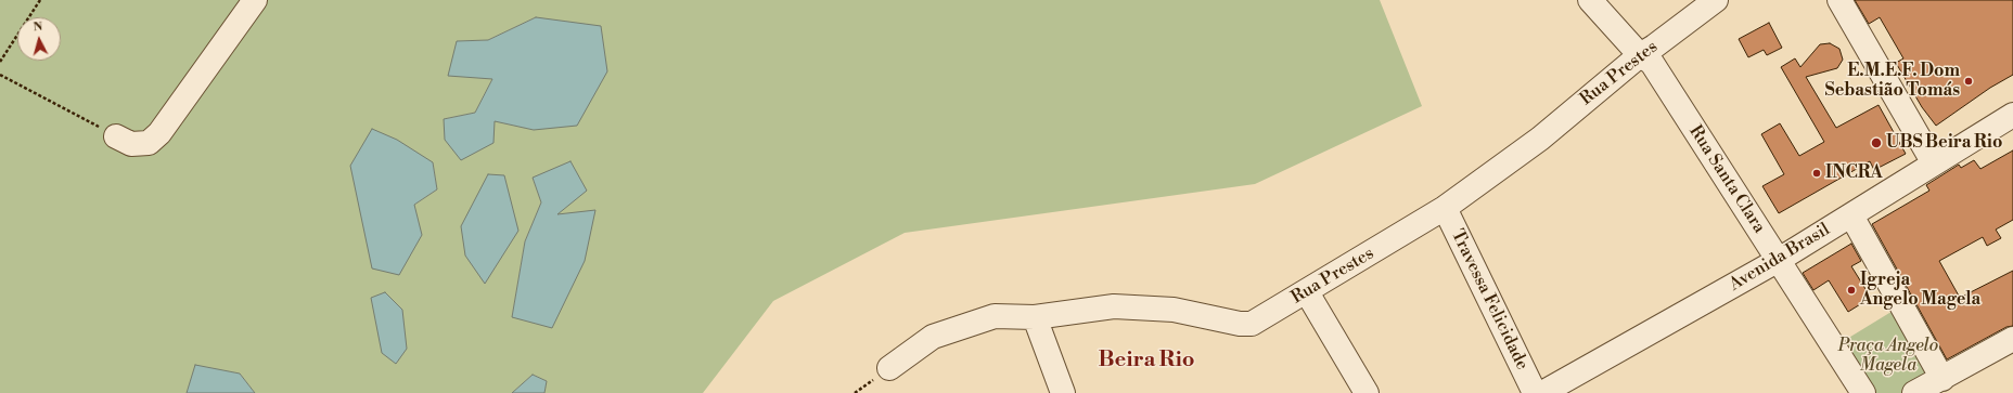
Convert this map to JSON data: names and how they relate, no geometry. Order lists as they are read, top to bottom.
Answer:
{
  "streets": {
    "street": [
      "Rua Prestes",
      "Rua Santa Clara",
      "Avenida Brasil",
      "Travessa Felicidade"
    ]
  },
  "crossings": [
    ["Rua Prestes", "Rua Santa Clara"],
    ["Rua Prestes", "Travessa Felicidade"],
    ["Rua Santa Clara", "Avenida Brasil"]
  ],
  "districts": ["Beira Rio"],
  "parks": ["Praça Angelo Magela"],
  "places": [
    "E.M.E.F. Dom Sebastião Tomás",
    "UBS Beira Rio",
    "INCRA",
    "Igreja Angelo Magela"
  ],
  "north": "top"
}
